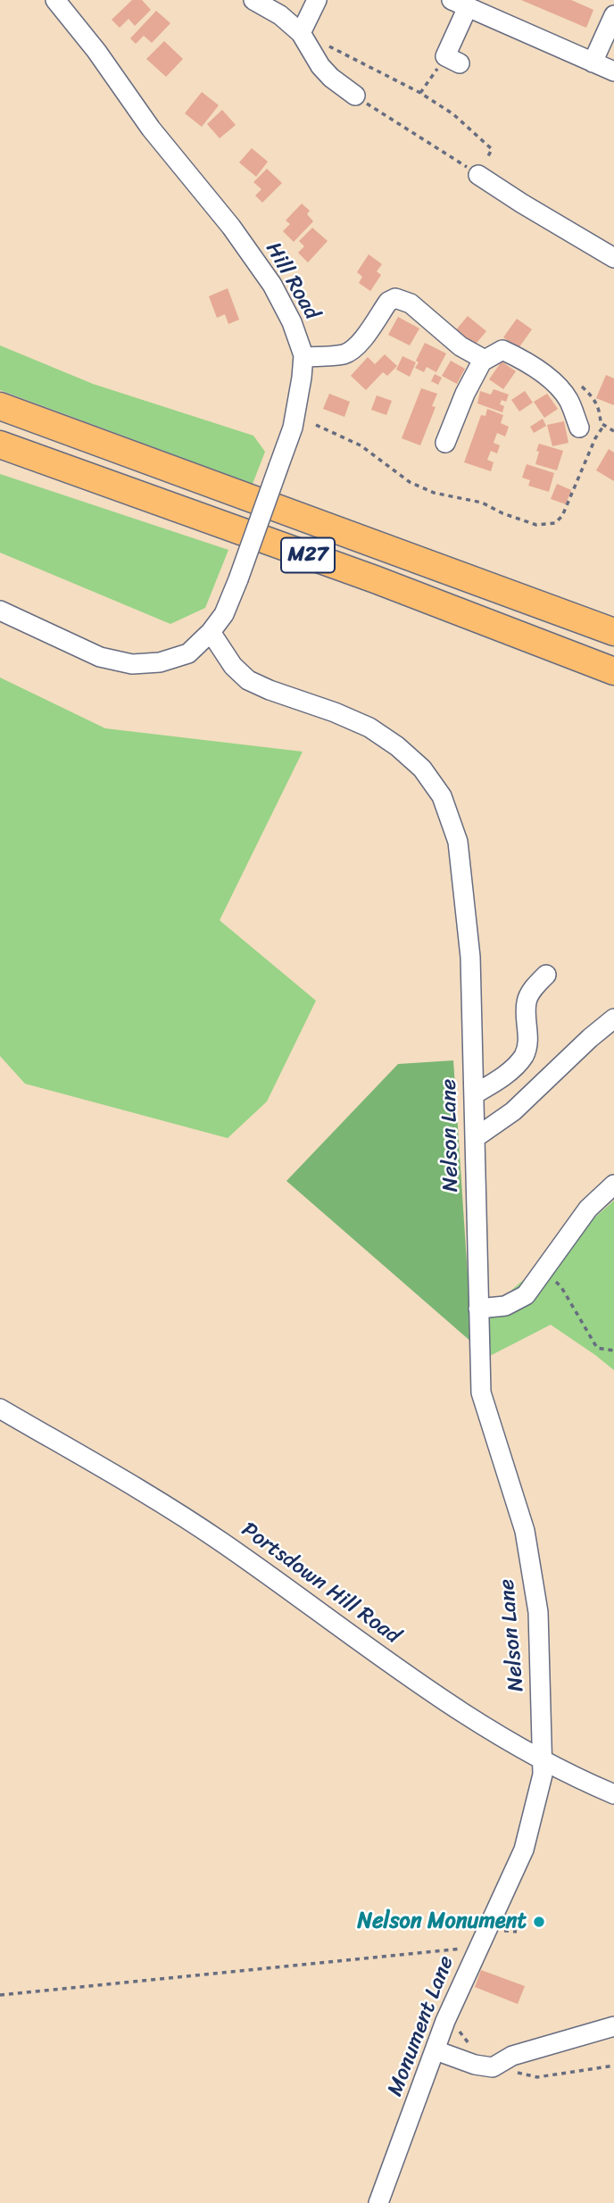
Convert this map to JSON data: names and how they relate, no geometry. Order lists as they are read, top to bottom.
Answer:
{
  "streets": {
    "highway": ["M27"],
    "street": [
      "Hill Road",
      "Nelson Lane",
      "Portsdown Hill Road",
      "Monument Lane"
    ]
  },
  "crossings": [
    ["Hill Road", "Nelson Lane"],
    ["Nelson Lane", "Portsdown Hill Road"],
    ["Nelson Lane", "Monument Lane"],
    ["Portsdown Hill Road", "Monument Lane"]
  ],
  "places": ["Nelson Monument"]
}
